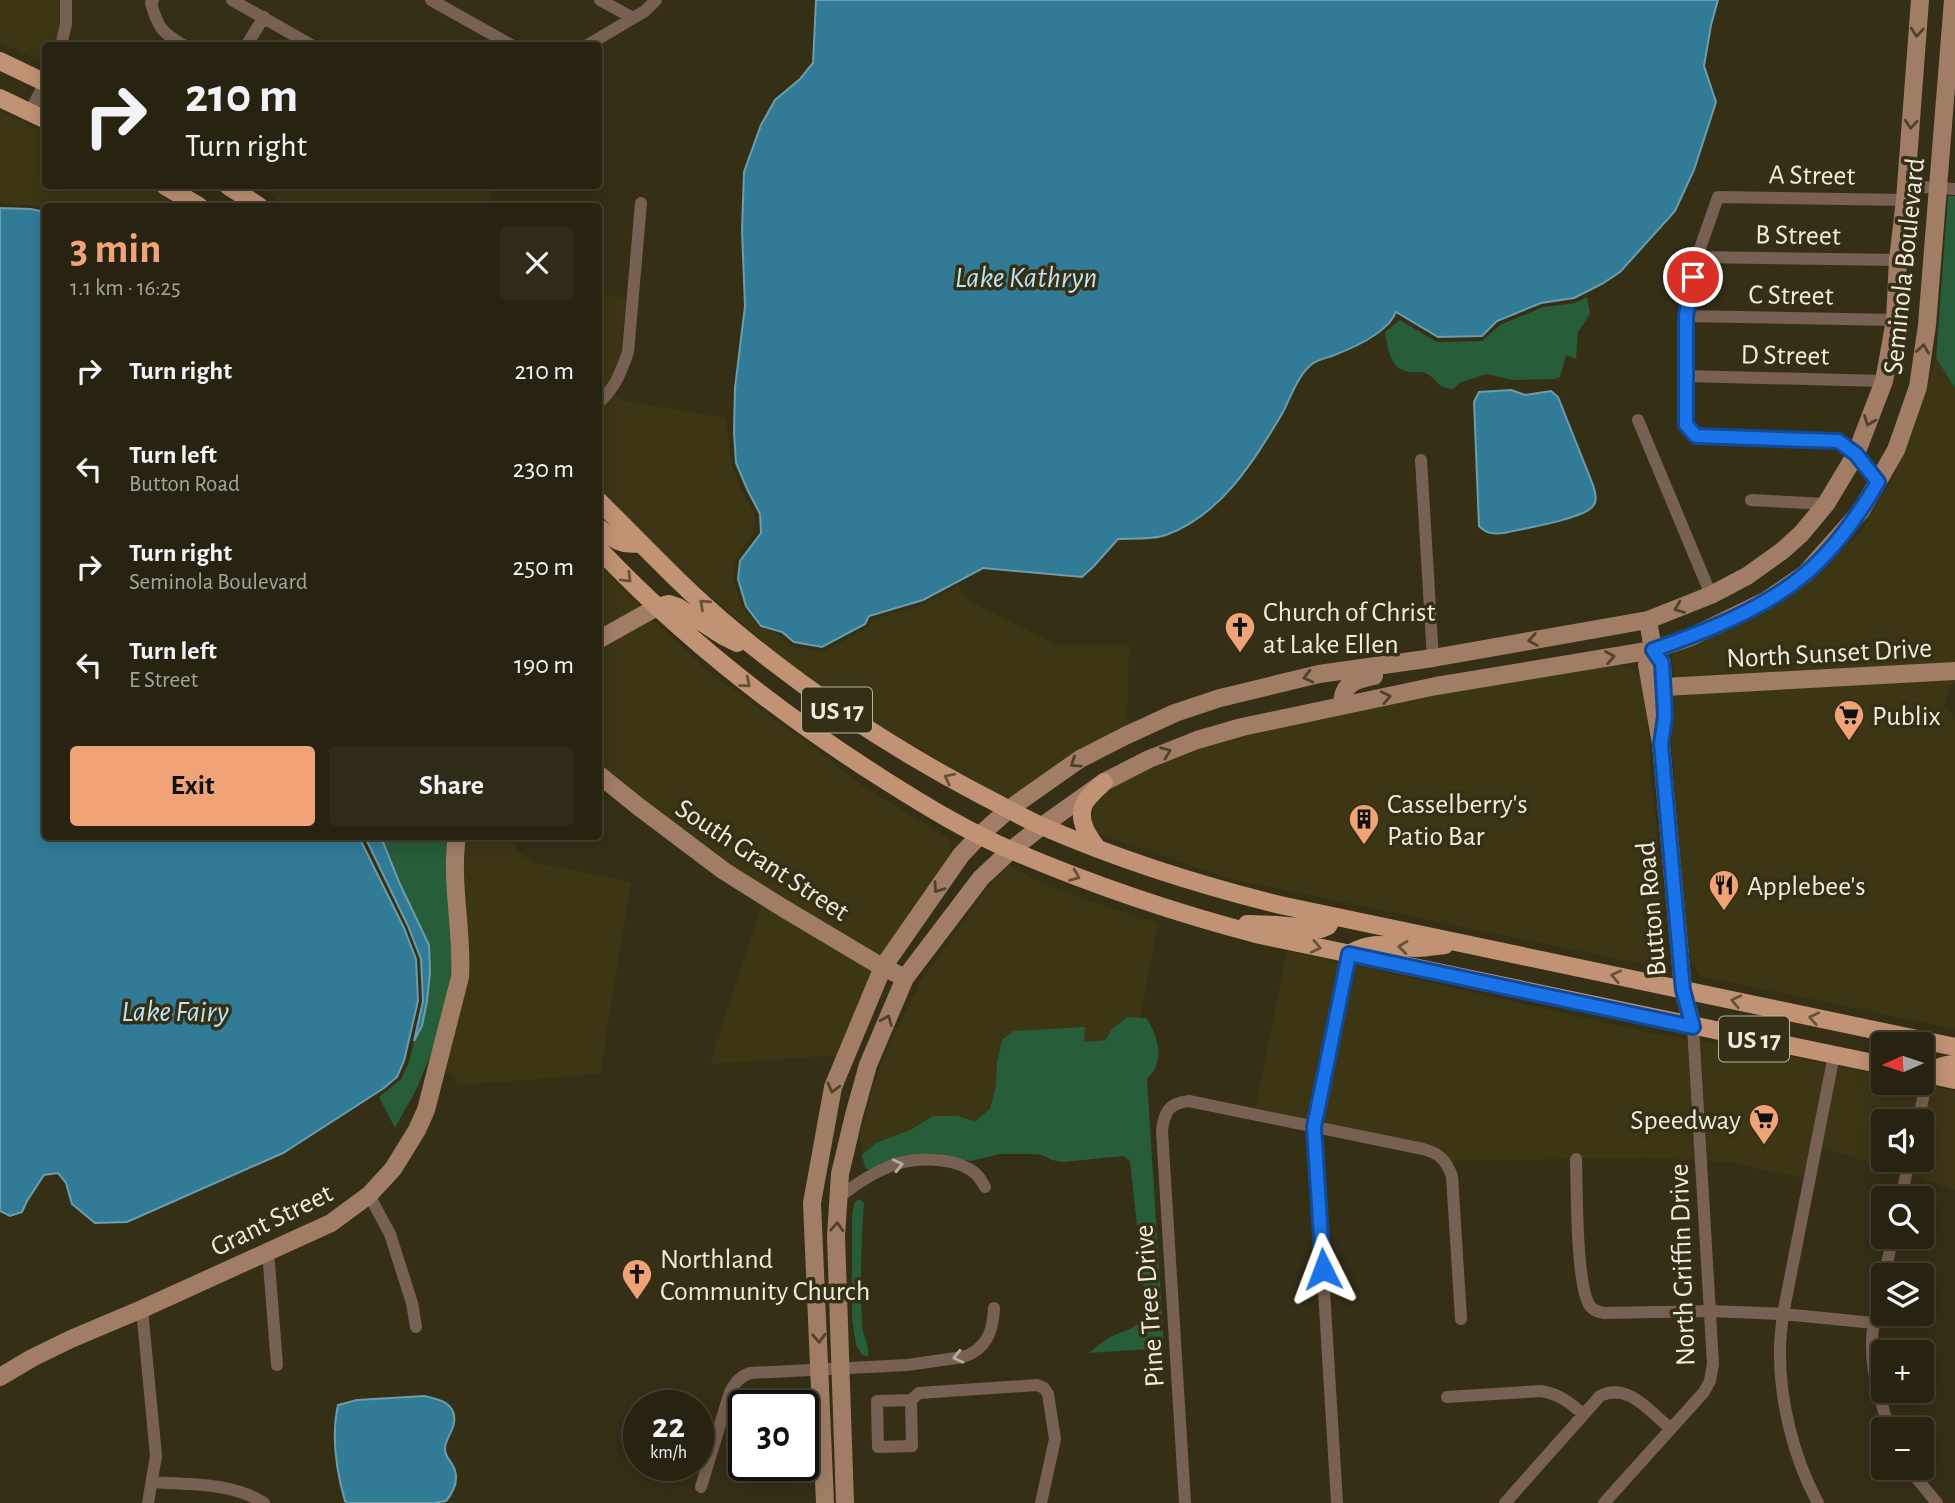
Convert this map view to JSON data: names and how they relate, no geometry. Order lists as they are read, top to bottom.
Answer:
{
  "streets": {
    "main road": [
      "Seminola Boulevard",
      "North Sunset Drive",
      "US 17",
      "South Grant Street",
      "Button Road",
      "Grant Street"
    ],
    "street": [
      "A Street",
      "B Street",
      "C Street",
      "D Street",
      "North Griffin Drive",
      "Pine Tree Drive"
    ]
  },
  "crossings": [
    ["A Street", "B Street"],
    ["A Street", "Seminola Boulevard"],
    ["B Street", "Seminola Boulevard"],
    ["Seminola Boulevard", "C Street"],
    ["Seminola Boulevard", "D Street"],
    ["Seminola Boulevard", "US 17"],
    ["Seminola Boulevard", "South Grant Street"],
    ["Seminola Boulevard", "Button Road"],
    ["North Sunset Drive", "Button Road"],
    ["US 17", "Button Road"],
    ["US 17", "North Griffin Drive"],
    ["Button Road", "North Griffin Drive"]
  ],
  "water": ["Lake Kathryn", "Lake Fairy"],
  "places": {
    "church": ["Church of Christ at Lake Ellen", "Northland Community Church"],
    "supermarket": ["Publix", "Speedway"],
    "building": ["Casselberry's Patio Bar"],
    "restaurant": ["Applebee's"]
  },
  "north": "left",
  "page": {
    "turn": ["210 m", "Turn right"],
    "heading": ["3 min", "1.1 km · 16:25"],
    "list": [
      {
        "name": "Turn right",
        "value": "210 m"
      },
      {
        "name": "Turn left",
        "note": "Button Road",
        "value": "230 m"
      },
      {
        "name": "Turn right",
        "note": "Seminola Boulevard",
        "value": "250 m"
      },
      {
        "name": "Turn left",
        "note": "E Street",
        "value": "190 m"
      }
    ],
    "buttons": ["Exit", "Share"],
    "map_buttons": ["+", "−"],
    "speed": "22 km/h",
    "limit": "30"
  }
}
